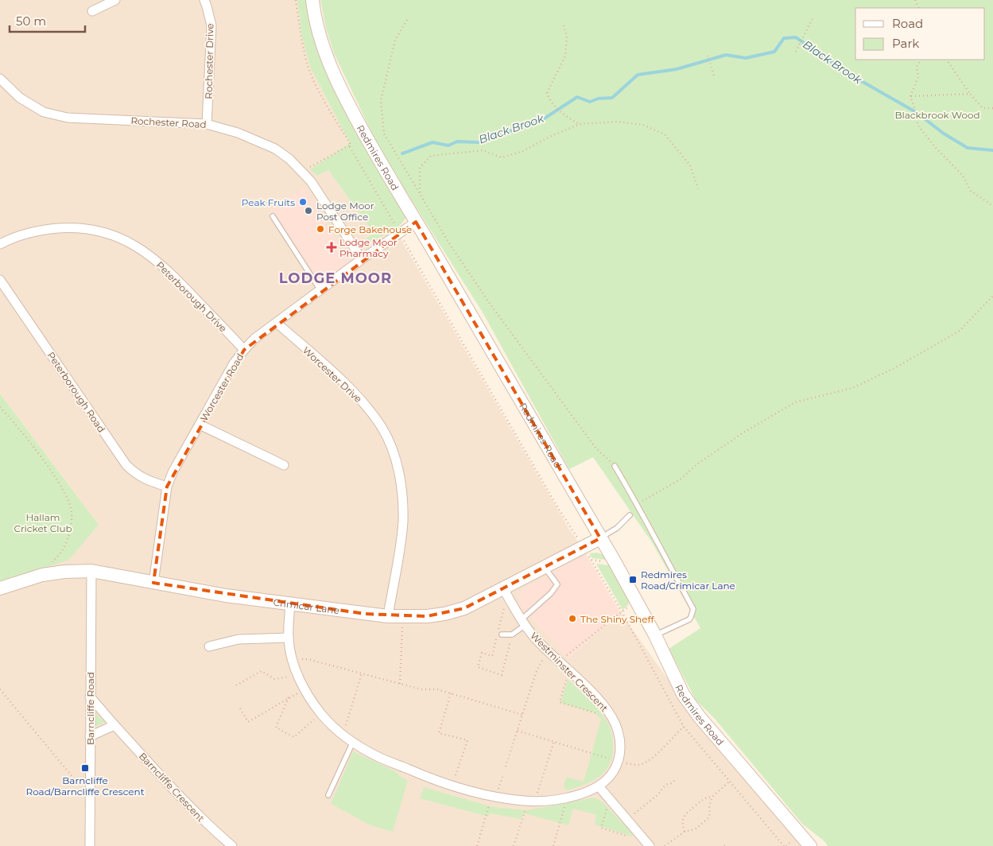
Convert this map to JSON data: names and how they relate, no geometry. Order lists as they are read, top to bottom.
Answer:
{
  "streets": {
    "street": [
      "Rochester Drive",
      "Rochester Road",
      "Redmires Road",
      "Peterborough Drive",
      "Worcester Drive",
      "Worcester Road",
      "Peterborough Road",
      "Crimicar Lane",
      "Westminster Crescent",
      "Barncliffe Road",
      "Barncliffe Crescent"
    ]
  },
  "crossings": [
    ["Rochester Drive", "Rochester Road"],
    ["Rochester Road", "Worcester Road"],
    ["Redmires Road", "Worcester Road"],
    ["Redmires Road", "Crimicar Lane"],
    ["Peterborough Drive", "Worcester Road"],
    ["Worcester Drive", "Worcester Road"],
    ["Worcester Drive", "Crimicar Lane"],
    ["Worcester Road", "Peterborough Road"],
    ["Worcester Road", "Crimicar Lane"],
    ["Crimicar Lane", "Westminster Crescent"],
    ["Crimicar Lane", "Barncliffe Road"],
    ["Barncliffe Road", "Barncliffe Crescent"]
  ],
  "districts": ["LODGE MOOR"],
  "water": ["Black Brook"],
  "parks": ["Blackbrook Wood", "Hallam Cricket Club"],
  "places": {
    "other": [
      "Peak Fruits",
      "Lodge Moor Post Office",
      "Forge Bakehouse",
      "The Shiny Sheff"
    ],
    "health": ["Lodge Moor Pharmacy"],
    "transit": ["Redmires Road/Crimicar Lane", "Barncliffe Road/Barncliffe Crescent"]
  },
  "legend": ["Road", "Park"],
  "scale_bar": "50 m"
}
